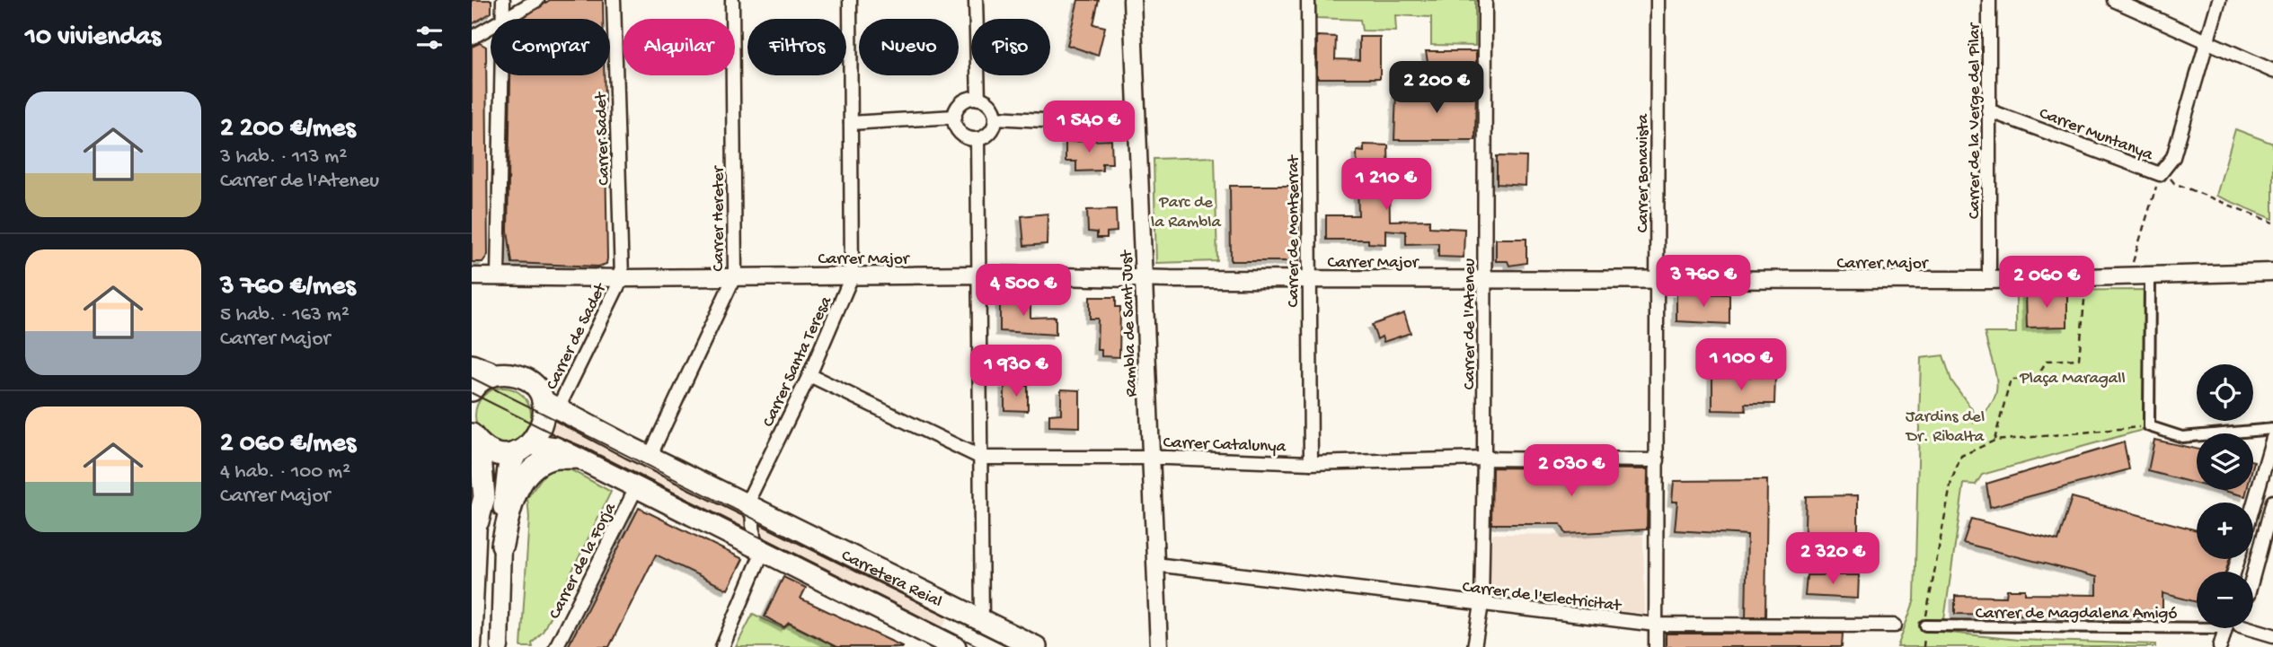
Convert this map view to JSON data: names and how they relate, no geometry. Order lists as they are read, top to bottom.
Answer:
{
  "streets": {
    "main road": ["Carretera Reial"],
    "street": [
      "Carrer de la Verge del Pilar",
      "Carrer Muntanya",
      "Carrer Sadet",
      "Carrer Bonavista",
      "Carrer Hereter",
      "Carrer de Montserrat",
      "Carrer Major",
      "Rambla de Sant Just",
      "Carrer de l'Ateneu",
      "Carrer de Sadet",
      "Carrer Santa Teresa",
      "Carrer Catalunya",
      "Carrer de la Forja",
      "Carrer de l'Electricitat",
      "Carrer de Magdalena Amigó"
    ]
  },
  "crossings": [
    ["Carrer de la Verge del Pilar", "Carrer Muntanya"],
    ["Carrer de la Verge del Pilar", "Carrer Major"],
    ["Carrer Sadet", "Carrer Major"],
    ["Carrer Sadet", "Carrer de Sadet"],
    ["Carrer Bonavista", "Carrer Major"],
    ["Carrer Bonavista", "Carrer Catalunya"],
    ["Carrer Bonavista", "Carrer de l'Electricitat"],
    ["Carrer Hereter", "Carrer Major"],
    ["Carrer Hereter", "Carretera Reial"],
    ["Carrer de Montserrat", "Carrer Major"],
    ["Carrer de Montserrat", "Carrer Catalunya"],
    ["Carrer Major", "Rambla de Sant Just"],
    ["Carrer Major", "Carrer de l'Ateneu"],
    ["Carrer Major", "Carrer de Sadet"],
    ["Carrer Major", "Carrer Santa Teresa"],
    ["Rambla de Sant Just", "Carrer Catalunya"],
    ["Rambla de Sant Just", "Carrer de l'Electricitat"],
    ["Carrer de l'Ateneu", "Carrer Catalunya"],
    ["Carrer de l'Ateneu", "Carrer de l'Electricitat"],
    ["Carrer de Sadet", "Carretera Reial"],
    ["Carrer Santa Teresa", "Carrer Catalunya"],
    ["Carrer Santa Teresa", "Carretera Reial"],
    ["Carrer de la Forja", "Carretera Reial"]
  ],
  "parks": ["Parc de la Rambla", "Plaça Maragall", "Jardins del Dr. Ribalta"],
  "page": {
    "heading": "10 viviendas",
    "chip": [
      "Comprar",
      "Alquilar",
      "Filtros",
      "Nuevo",
      "Piso"
    ],
    "price": [
      "2 200 €",
      "1 540 €",
      "1 210 €",
      "3 760 €",
      "2 060 €",
      "4 500 €",
      "1 100 €",
      "1 930 €",
      "2 030 €",
      "2 320 €"
    ],
    "list": [
      {
        "name": "2 200 €/mes",
        "note": "3 hab. · 113 m² · Carrer de l'Ateneu"
      },
      {
        "name": "3 760 €/mes",
        "note": "5 hab. · 163 m² · Carrer Major"
      },
      {
        "name": "2 060 €/mes",
        "note": "4 hab. · 100 m² · Carrer Major"
      }
    ],
    "map_buttons": ["+", "−"]
  }
}
